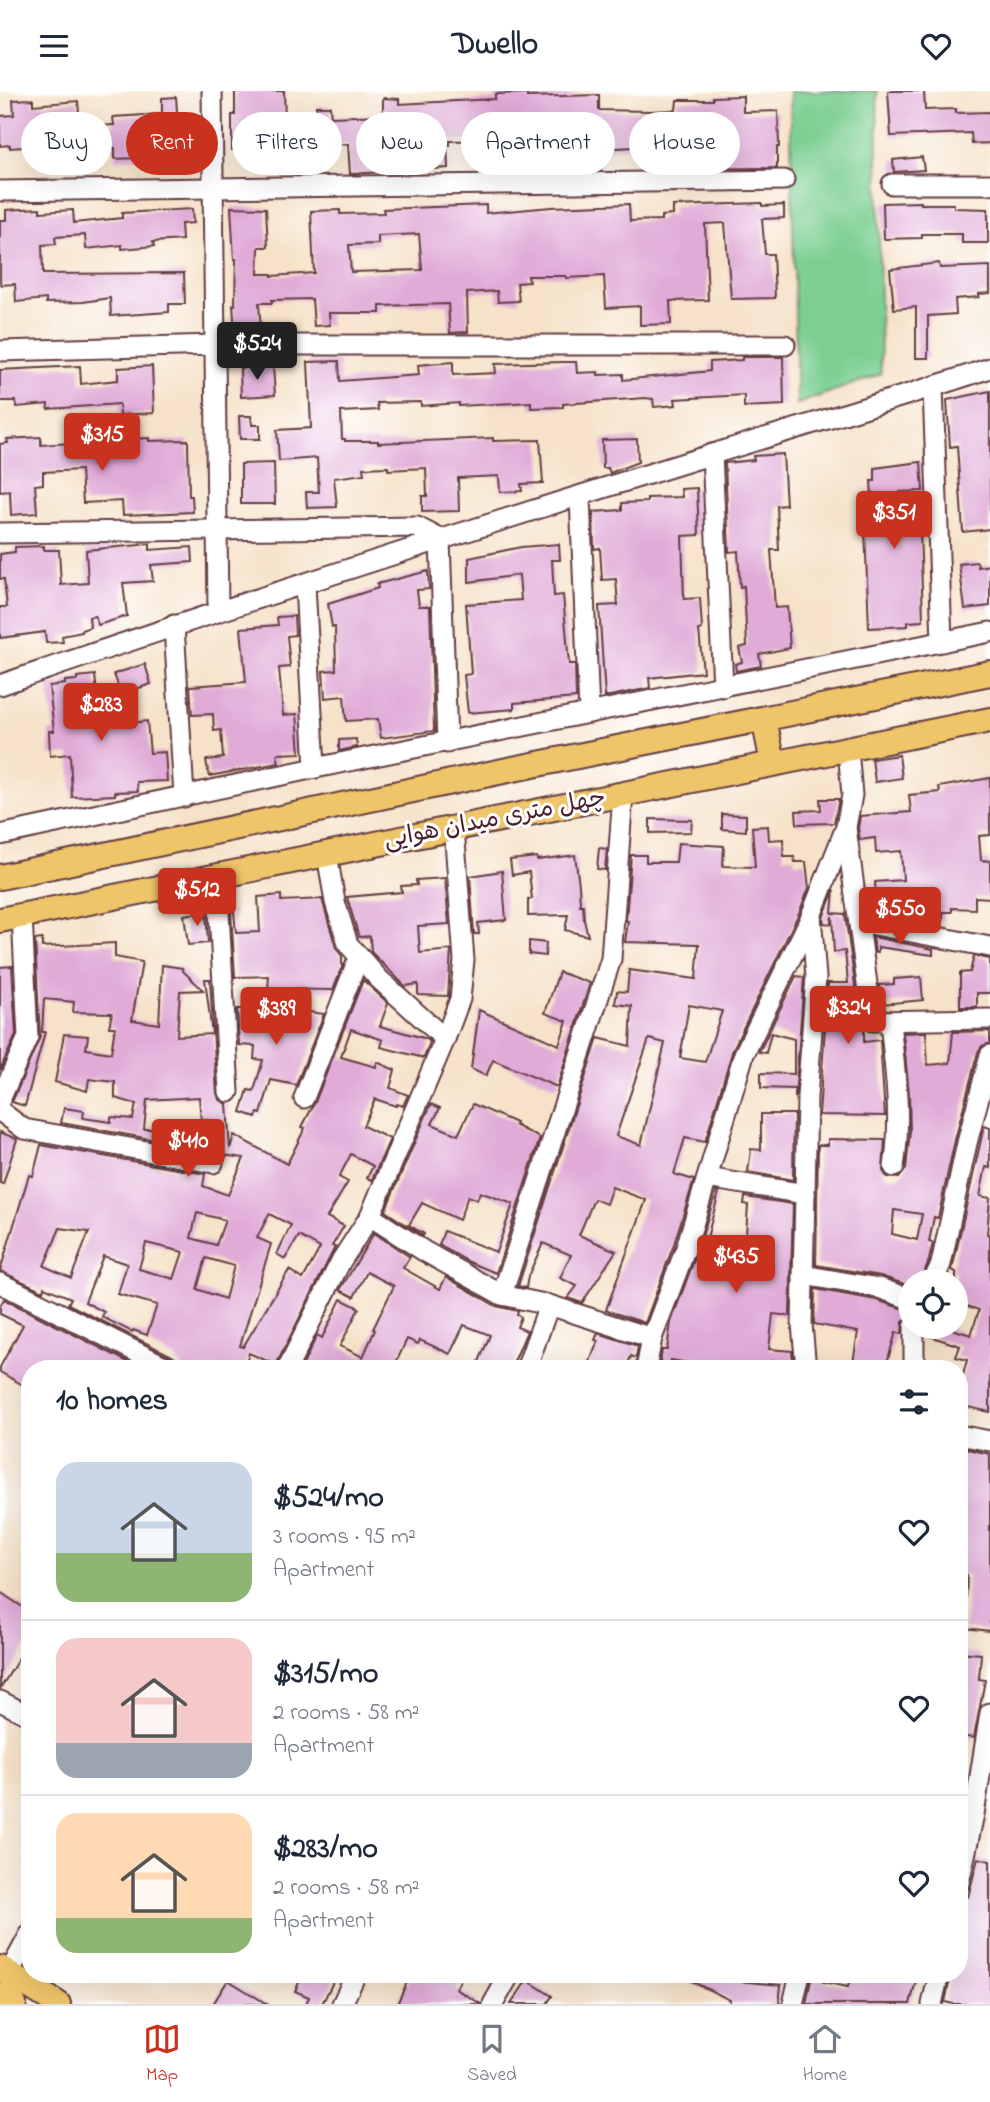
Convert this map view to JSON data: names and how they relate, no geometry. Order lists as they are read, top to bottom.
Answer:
{
  "streets": {
    "main road": ["چهل متری میدان هوایی"]
  },
  "page": {
    "header": "Dwello",
    "chip": [
      "Buy",
      "Rent",
      "Filters",
      "New",
      "Apartment",
      "House"
    ],
    "price": [
      "$524",
      "$315",
      "$351",
      "$283",
      "$512",
      "$550",
      "$324",
      "$389",
      "$410",
      "$435"
    ],
    "heading": "10 homes",
    "list": [
      {
        "name": "$524/mo",
        "note": "3 rooms · 95 m² · Apartment"
      },
      {
        "name": "$315/mo",
        "note": "2 rooms · 58 m² · Apartment"
      },
      {
        "name": "$283/mo",
        "note": "2 rooms · 58 m² · Apartment"
      }
    ],
    "tabs": ["Map", "Saved", "Home"]
  }
}
